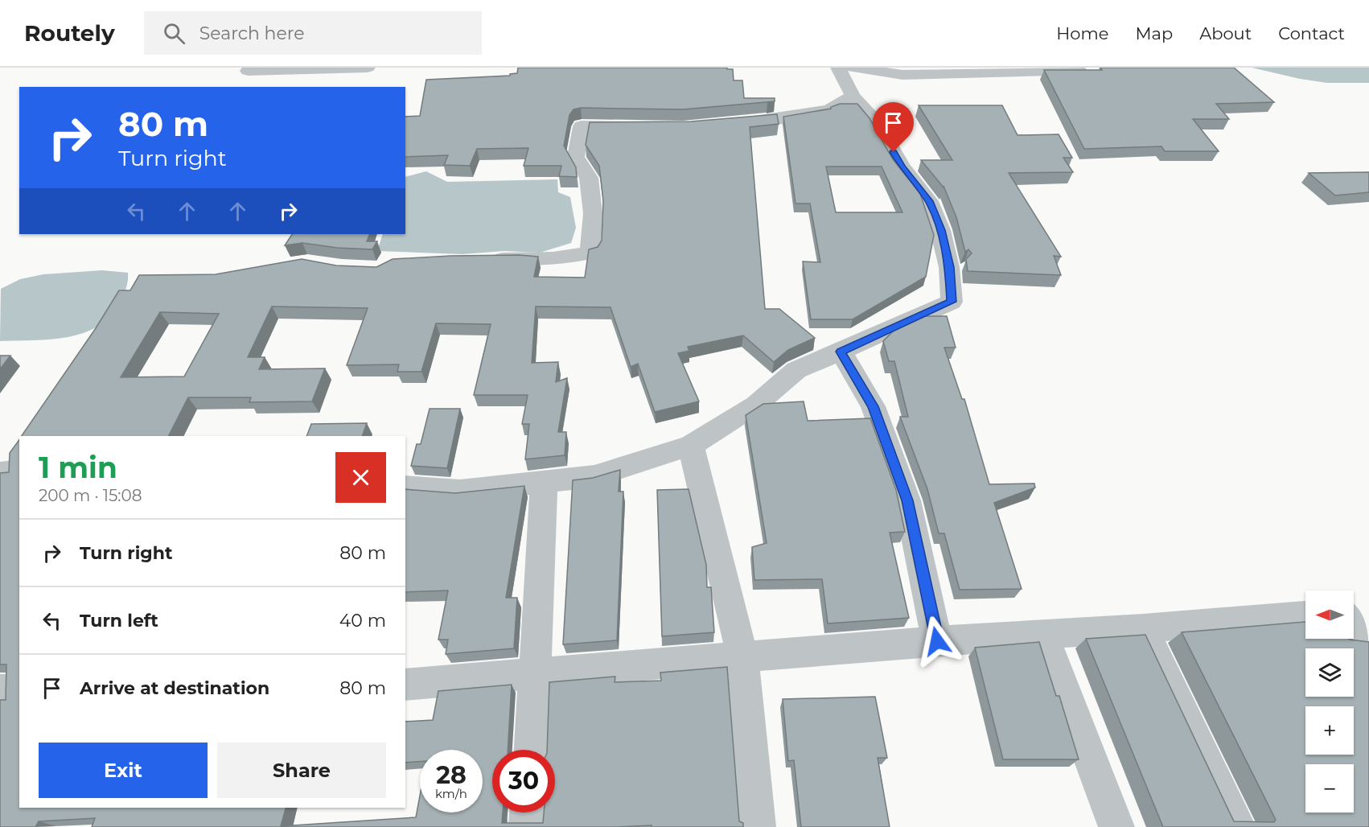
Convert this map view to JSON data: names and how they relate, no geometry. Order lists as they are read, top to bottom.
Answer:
{
  "north": "left",
  "page": {
    "header": "Routely",
    "search": "Search here",
    "nav": [
      "Home",
      "Map",
      "About",
      "Contact"
    ],
    "turn": ["80 m", "Turn right"],
    "heading": ["1 min", "200 m · 15:08"],
    "list": [
      {
        "name": "Turn right",
        "value": "80 m"
      },
      {
        "name": "Turn left",
        "value": "40 m"
      },
      {
        "name": "Arrive at destination",
        "value": "80 m"
      }
    ],
    "map_buttons": ["+", "−"],
    "buttons": ["Exit", "Share"],
    "speed": "28 km/h",
    "limit": "30"
  }
}
